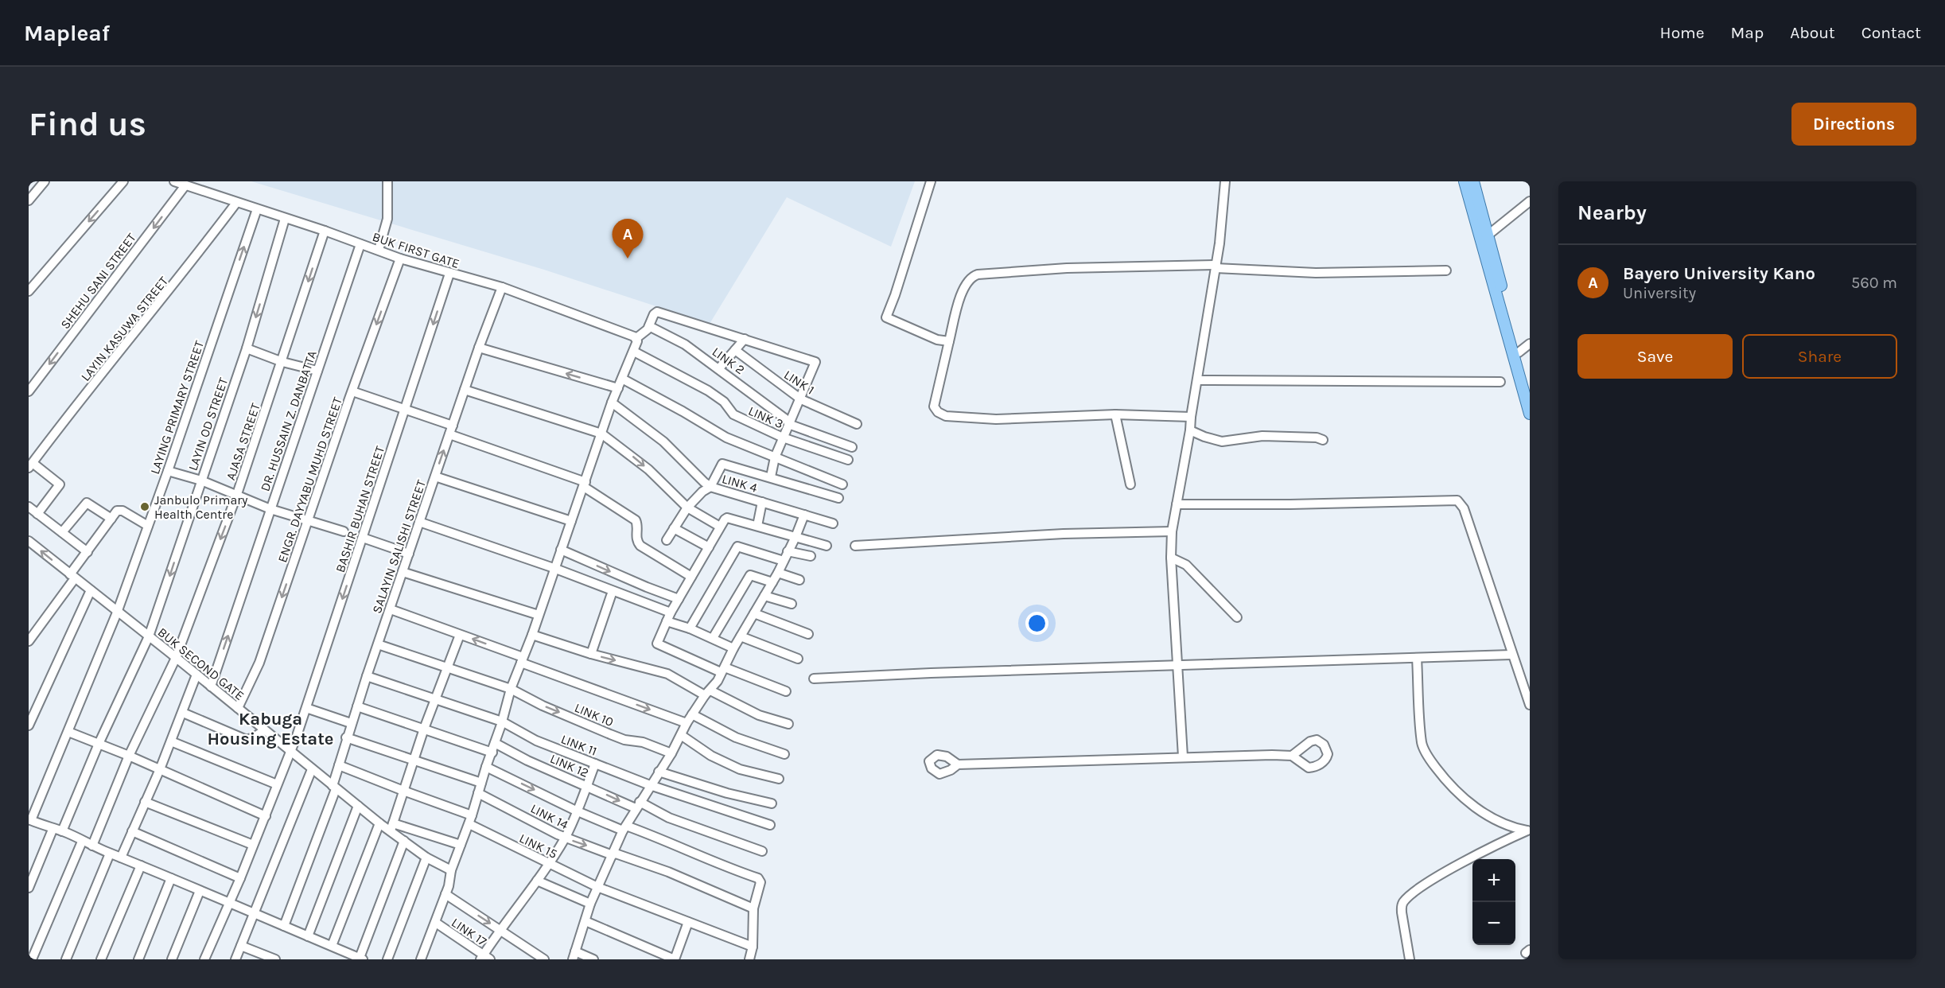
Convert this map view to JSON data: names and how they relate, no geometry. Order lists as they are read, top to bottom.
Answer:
{
  "streets": {
    "street": [
      "BUK FIRST GATE",
      "SHEHU SANI STREET",
      "LAYIN KASUWA STREET",
      "LINK 2",
      "LINK 1",
      "LAYING PRIMARY STREET",
      "LINK 3",
      "DR. HUSSAIN Z. DANBATTA",
      "LAYIN OD STREET",
      "AJASA STREET",
      "ENGR. DAYYABU MUHD STREET",
      "LINK 4",
      "BASHIR BUHAN STREET",
      "SALAYIN SALISHI STREET",
      "BUK SECOND GATE",
      "LINK 10",
      "LINK 11",
      "LINK 12",
      "LINK 14",
      "LINK 15",
      "LINK 17"
    ]
  },
  "crossings": [
    ["BUK FIRST GATE", "SHEHU SANI STREET"],
    ["BUK FIRST GATE", "LAYIN KASUWA STREET"],
    ["BUK FIRST GATE", "LAYING PRIMARY STREET"],
    ["BUK FIRST GATE", "DR. HUSSAIN Z. DANBATTA"],
    ["BUK FIRST GATE", "LAYIN OD STREET"],
    ["BUK FIRST GATE", "AJASA STREET"],
    ["BUK FIRST GATE", "ENGR. DAYYABU MUHD STREET"],
    ["BUK FIRST GATE", "BASHIR BUHAN STREET"],
    ["BUK FIRST GATE", "SALAYIN SALISHI STREET"],
    ["LAYING PRIMARY STREET", "BUK SECOND GATE"],
    ["DR. HUSSAIN Z. DANBATTA", "BUK SECOND GATE"],
    ["LAYIN OD STREET", "BUK SECOND GATE"],
    ["AJASA STREET", "BUK SECOND GATE"],
    ["ENGR. DAYYABU MUHD STREET", "BUK SECOND GATE"],
    ["BASHIR BUHAN STREET", "BUK SECOND GATE"],
    ["SALAYIN SALISHI STREET", "BUK SECOND GATE"],
    ["SALAYIN SALISHI STREET", "LINK 10"],
    ["SALAYIN SALISHI STREET", "LINK 11"]
  ],
  "one_way": [
    "LAYING PRIMARY STREET",
    "DR. HUSSAIN Z. DANBATTA",
    "LAYIN OD STREET",
    "AJASA STREET",
    "ENGR. DAYYABU MUHD STREET",
    "BASHIR BUHAN STREET"
  ],
  "districts": ["Kabuga Housing Estate"],
  "places": ["Janbulo Primary Health Centre"],
  "page": {
    "header": "Mapleaf",
    "nav": [
      "Home",
      "Map",
      "About",
      "Contact"
    ],
    "buttons": [
      "Directions",
      ["Save", "Share"]
    ],
    "title": "Find us",
    "heading": "Nearby",
    "pins": "A",
    "list": [
      {
        "mark": "A",
        "name": "Bayero University Kano",
        "note": "University",
        "value": "560 m"
      }
    ],
    "map_buttons": ["+", "−"]
  }
}
